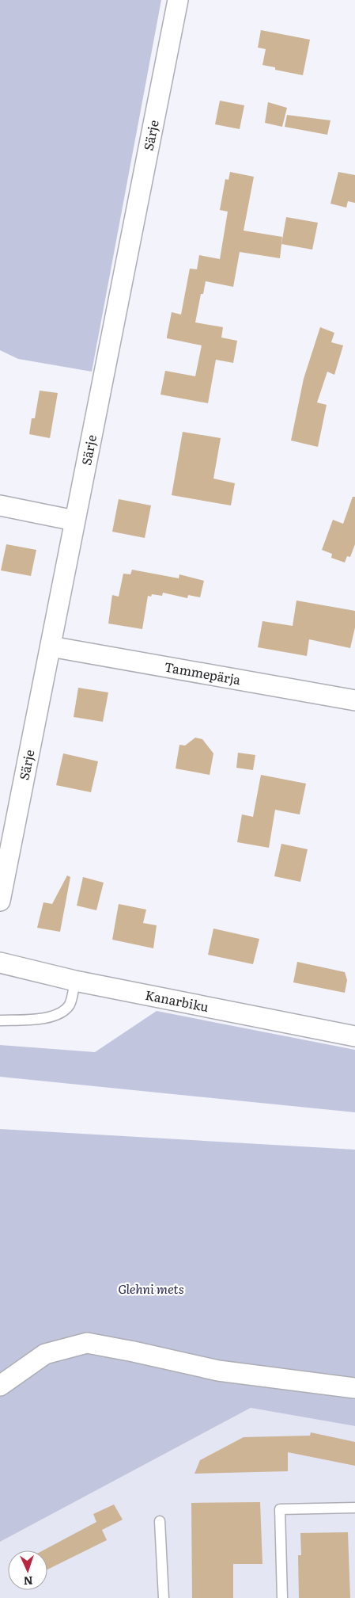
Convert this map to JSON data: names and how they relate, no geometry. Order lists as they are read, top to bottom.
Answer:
{
  "streets": {
    "street": ["Särje", "Tammepärja", "Kanarbiku"]
  },
  "crossings": [
    ["Särje", "Tammepärja"]
  ],
  "parks": ["Glehni mets"],
  "north": "bottom"
}
